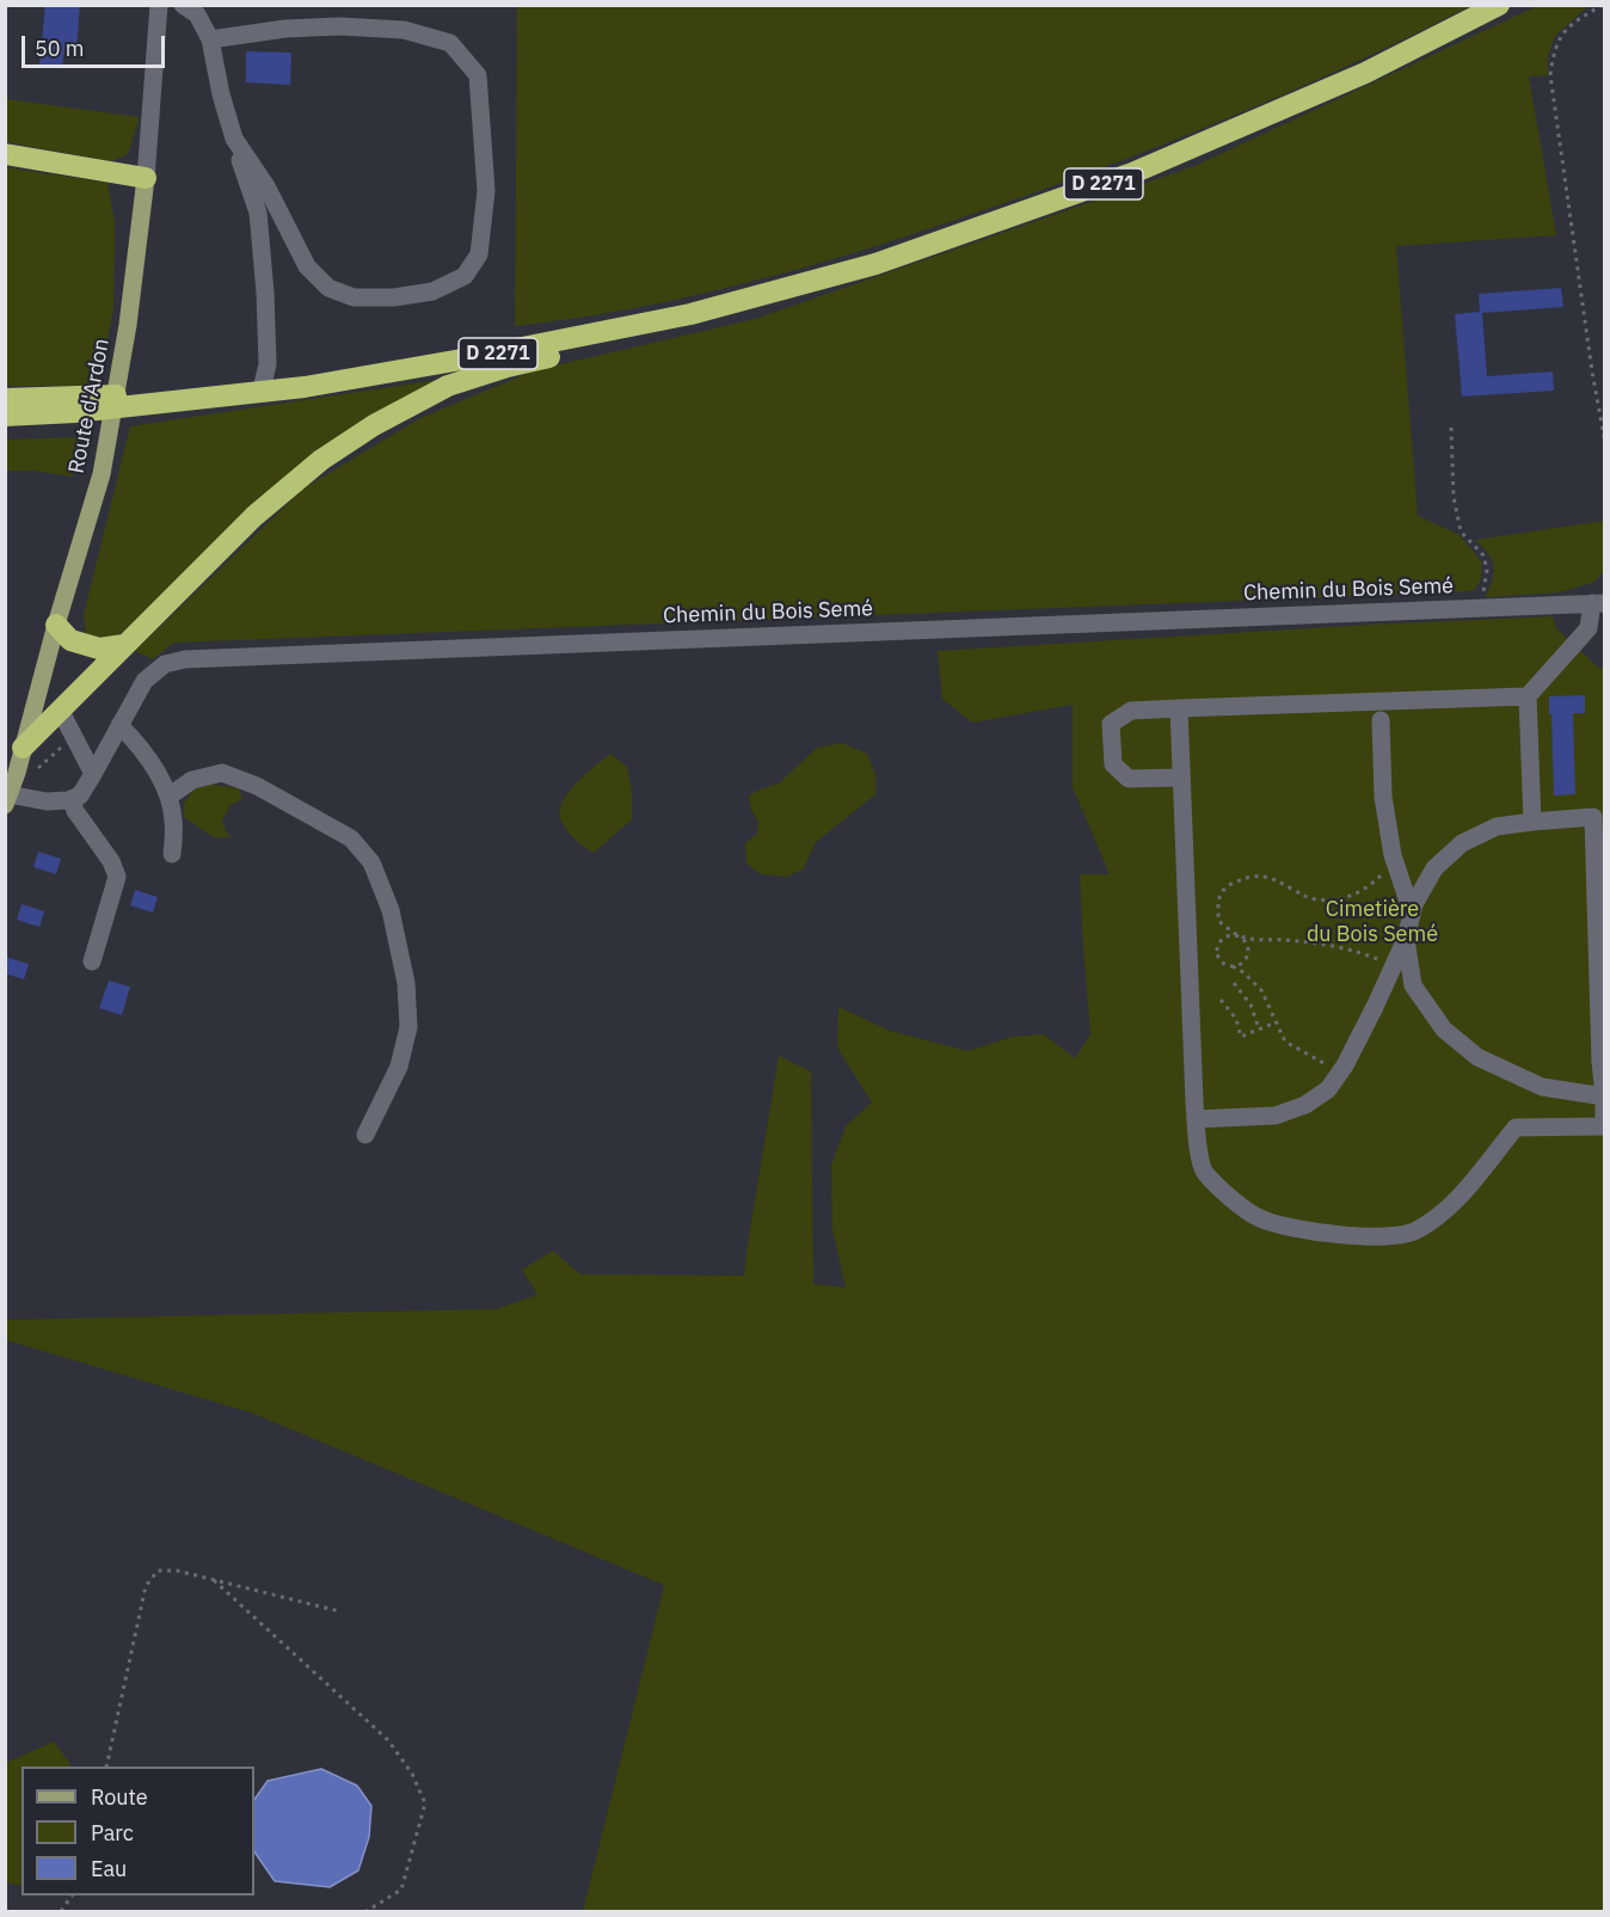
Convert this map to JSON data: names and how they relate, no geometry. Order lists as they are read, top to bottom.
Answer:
{
  "streets": {
    "highway": ["D 2271"],
    "main road": ["Route d'Ardon"],
    "street": ["Chemin du Bois Semé"]
  },
  "parks": ["Cimetière du Bois Semé"],
  "legend": ["Route", "Parc", "Eau"],
  "scale_bar": "50 m"
}
